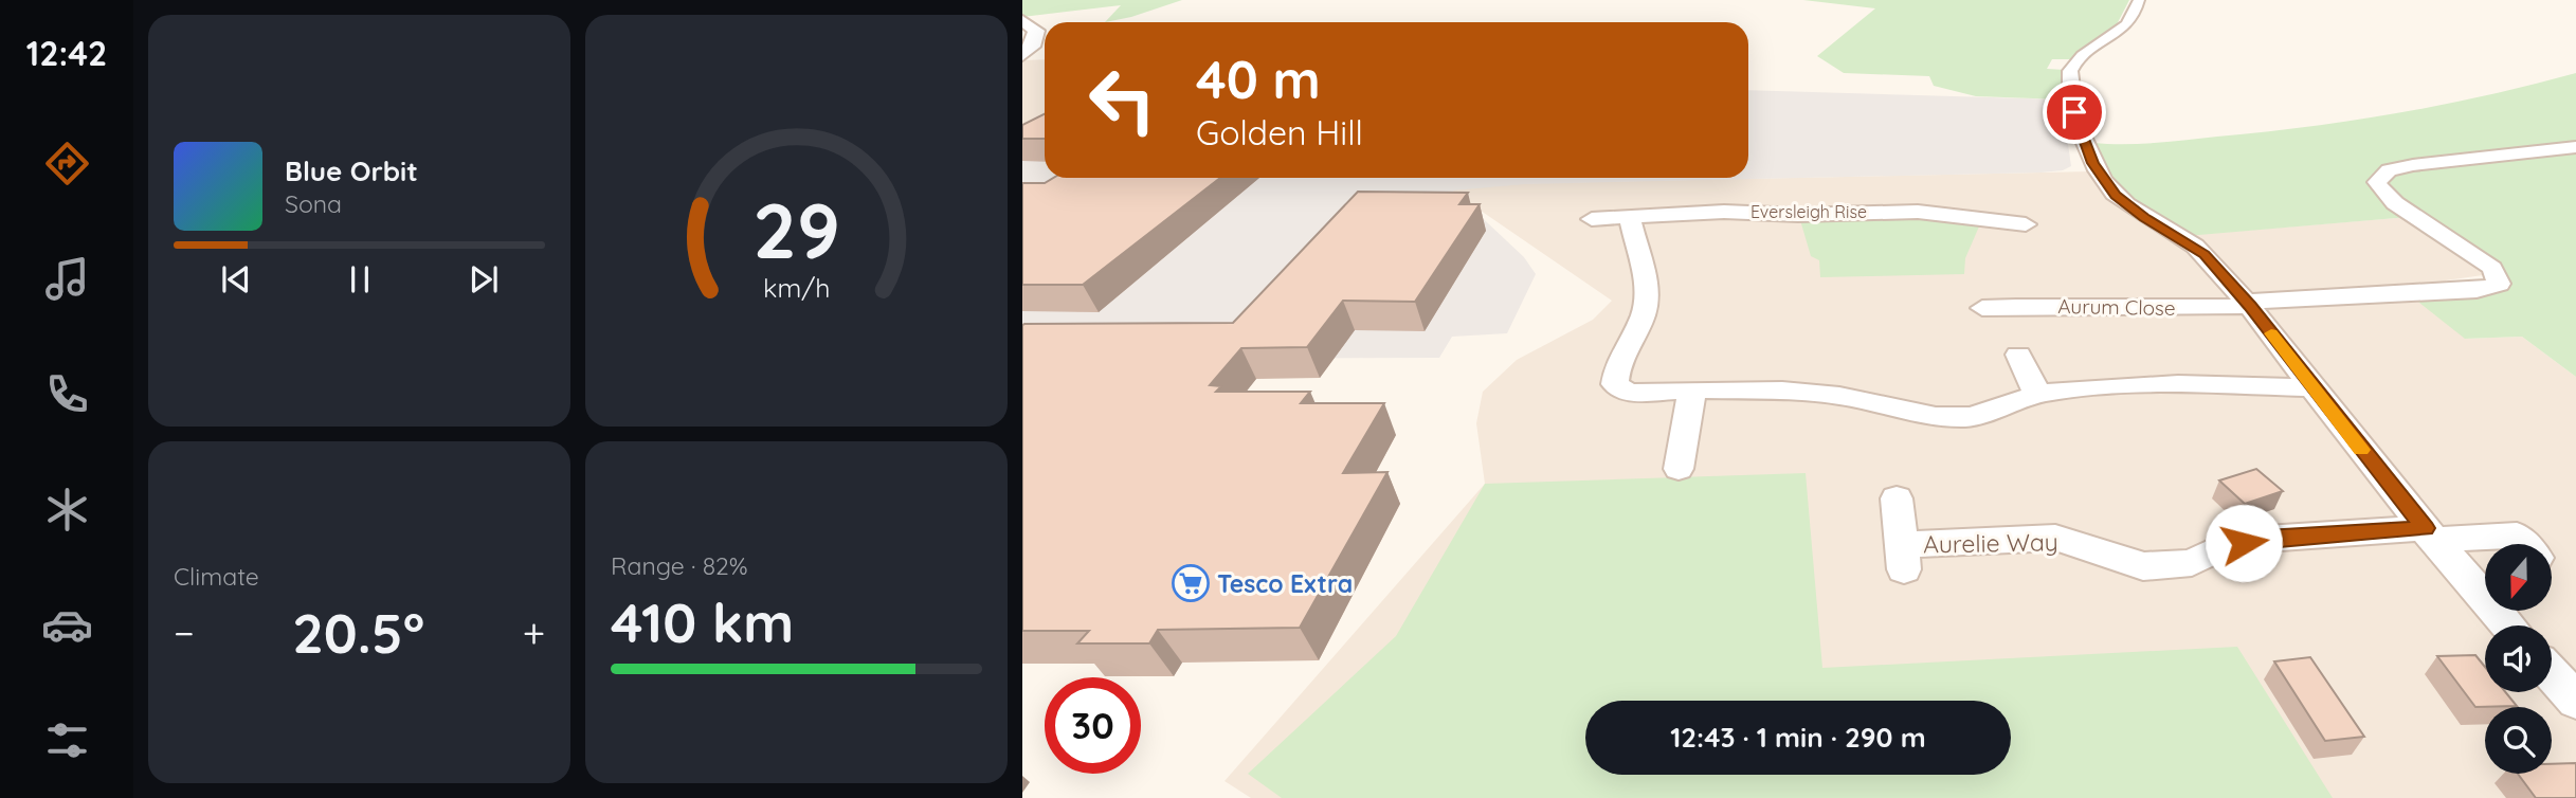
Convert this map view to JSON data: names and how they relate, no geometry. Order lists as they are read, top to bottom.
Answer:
{
  "streets": {
    "street": ["Eversleigh Rise", "Aurum Close", "Aurelie Way"]
  },
  "places": {
    "supermarket": ["Tesco Extra"]
  },
  "north": "bottom",
  "page": {
    "tabs": "12:42",
    "turn": ["40 m", "Golden Hill"],
    "song": ["Blue Orbit", "Sona"],
    "tile": [
      "Climate",
      ["Range · 82%", "410 km"]
    ],
    "heat": ["−", "20.5°", "+"],
    "limit": "30",
    "trip": "12:43 · 1 min · 290 m",
    "gauge": ["29", "km/h"]
  }
}
